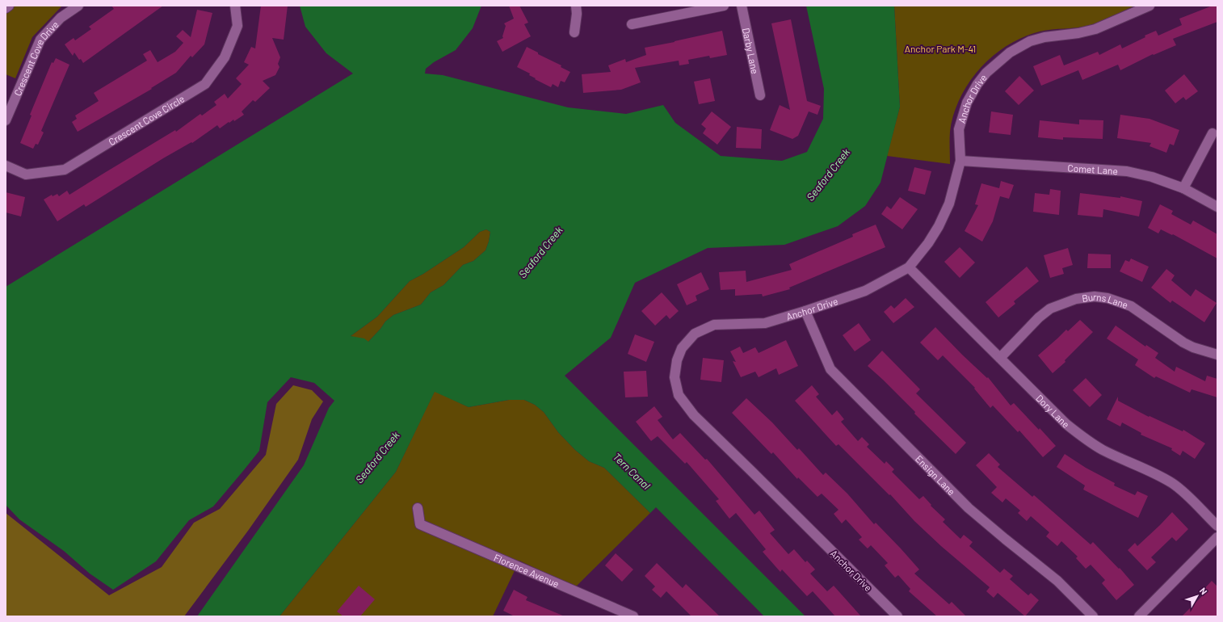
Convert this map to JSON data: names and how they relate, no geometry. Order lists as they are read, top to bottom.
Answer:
{
  "streets": {
    "street": [
      "Darby Lane",
      "Crescent Cove Drive",
      "Anchor Drive",
      "Crescent Cove Circle",
      "Comet Lane",
      "Burns Lane",
      "Dory Lane",
      "Ensign Lane",
      "Florence Avenue"
    ]
  },
  "crossings": [
    ["Anchor Drive", "Comet Lane"],
    ["Anchor Drive", "Dory Lane"],
    ["Anchor Drive", "Ensign Lane"],
    ["Burns Lane", "Dory Lane"]
  ],
  "water": ["Seaford Creek", "Tern Canal"],
  "parks": ["Anchor Park M-41"],
  "north": "top right"
}
